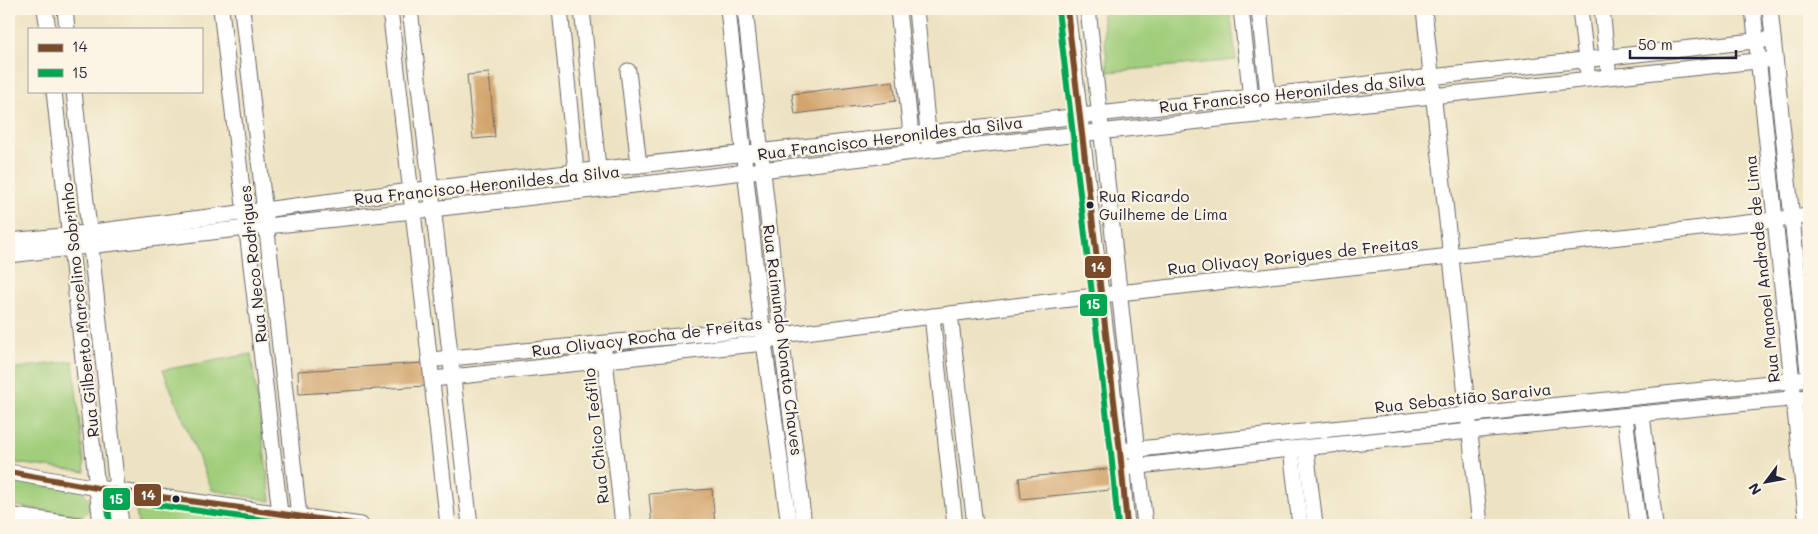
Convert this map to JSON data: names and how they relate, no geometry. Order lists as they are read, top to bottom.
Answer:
{
  "streets": {
    "street": [
      "Rua Francisco Heronildes da Silva",
      "Rua Olivacy Rorigues de Freitas",
      "Rua Neco Rodrigues",
      "Rua Manoel Andrade de Lima",
      "Rua Gilberto Marcelino Sobrinho",
      "Rua Olivacy Rocha de Freitas",
      "Rua Raimundo Nonato Chaves",
      "Rua Sebastião Saraiva",
      "Rua Chico Teófilo"
    ]
  },
  "crossings": [
    ["Rua Francisco Heronildes da Silva", "Rua Neco Rodrigues"],
    ["Rua Francisco Heronildes da Silva", "Rua Manoel Andrade de Lima"],
    ["Rua Francisco Heronildes da Silva", "Rua Gilberto Marcelino Sobrinho"],
    ["Rua Francisco Heronildes da Silva", "Rua Raimundo Nonato Chaves"],
    ["Rua Olivacy Rorigues de Freitas", "Rua Manoel Andrade de Lima"],
    ["Rua Olivacy Rorigues de Freitas", "Rua Olivacy Rocha de Freitas"],
    ["Rua Olivacy Rorigues de Freitas", "Rua Raimundo Nonato Chaves"],
    ["Rua Manoel Andrade de Lima", "Rua Sebastião Saraiva"],
    ["Rua Olivacy Rocha de Freitas", "Rua Raimundo Nonato Chaves"],
    ["Rua Olivacy Rocha de Freitas", "Rua Chico Teófilo"]
  ],
  "places": ["Rua Ricardo Guilheme de Lima"],
  "lines": ["transit line 14", "transit line 15"],
  "legend": ["14", "15"],
  "scale_bar": "50 m",
  "north": "bottom left"
}
